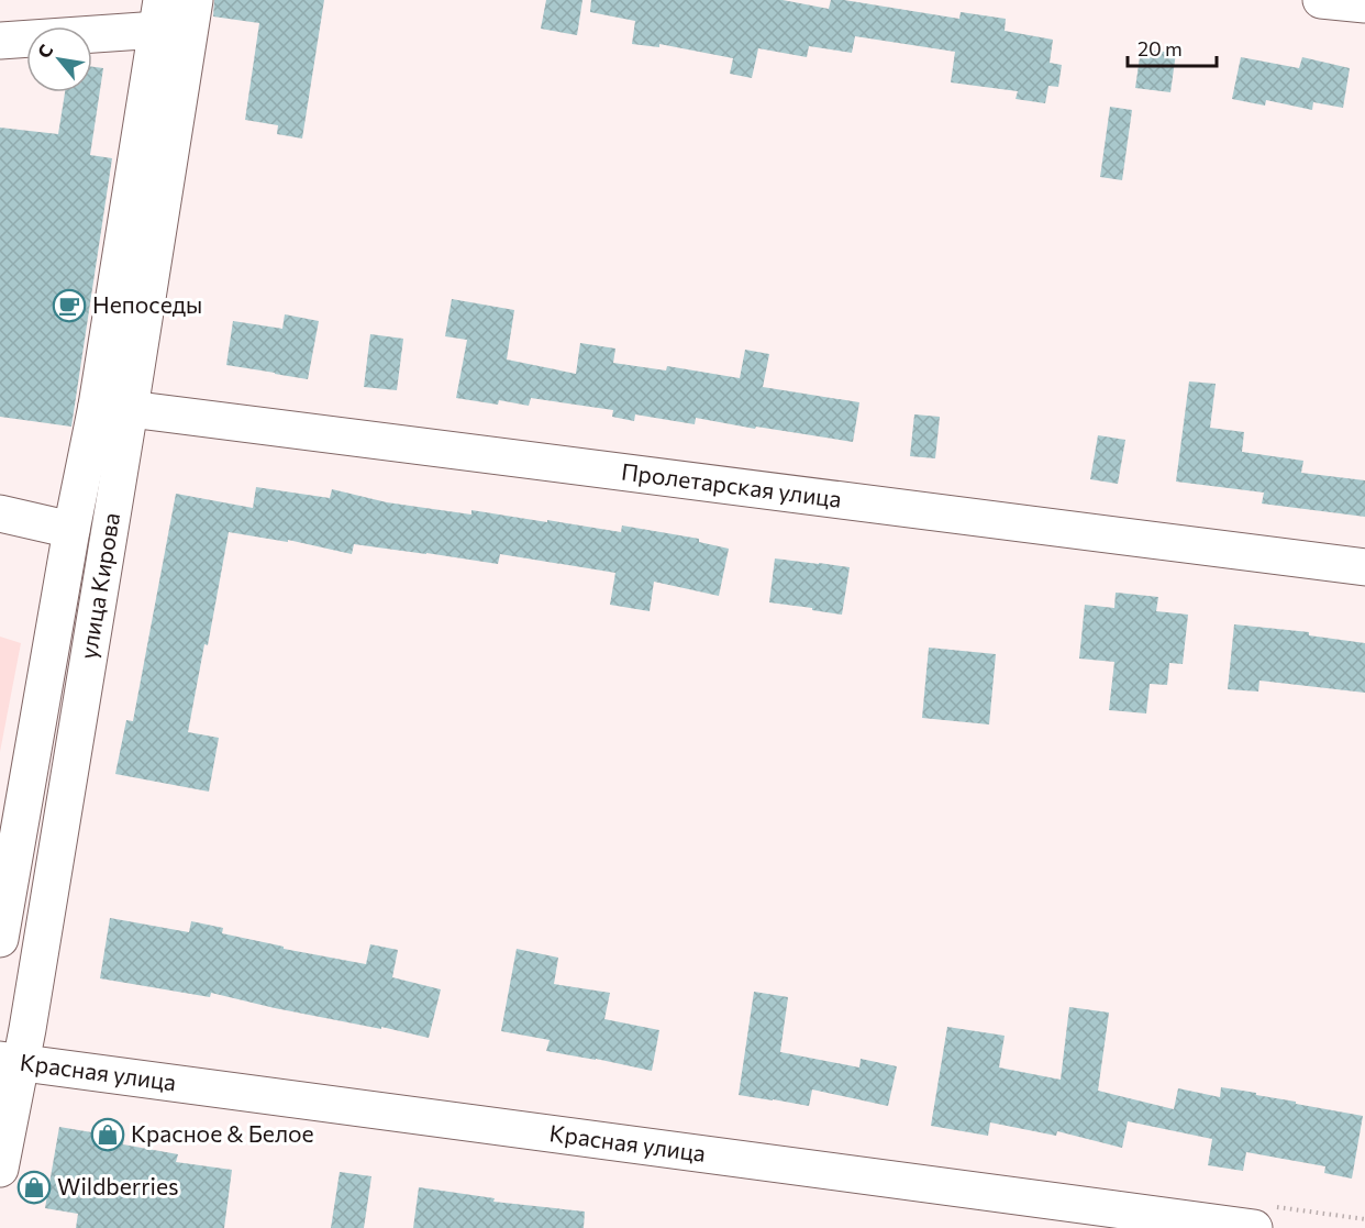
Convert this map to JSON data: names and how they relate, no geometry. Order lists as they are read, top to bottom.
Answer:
{
  "streets": {
    "street": ["Пролетарская улица", "улица Кирова", "Красная улица"]
  },
  "crossings": [
    ["Пролетарская улица", "улица Кирова"],
    ["улица Кирова", "Красная улица"]
  ],
  "places": {
    "cafe": ["Непоседы"],
    "shop": ["Красное & Белое", "Wildberries"]
  },
  "scale_bar": "20 m",
  "north": "top left"
}
